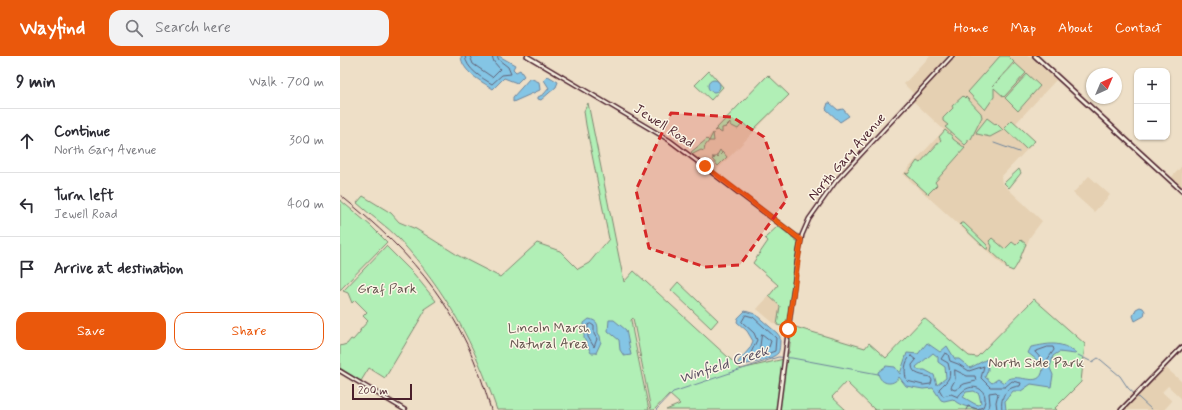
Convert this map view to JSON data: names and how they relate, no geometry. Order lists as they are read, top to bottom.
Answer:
{
  "streets": {
    "street": ["Jewell Road", "North Gary Avenue"]
  },
  "crossings": [
    ["Jewell Road", "North Gary Avenue"]
  ],
  "water": ["Winfield Creek"],
  "parks": ["Graf Park", "Lincoln Marsh Natural Area", "North Side Park"],
  "scale_bar": "200 m",
  "north": "top right",
  "page": {
    "header": "Wayfind",
    "search": "Search here",
    "nav": [
      "Home",
      "Map",
      "About",
      "Contact"
    ],
    "heading": ["9 min", "Walk · 700 m"],
    "map_buttons": ["+", "−"],
    "list": [
      ["Continue", "North Gary Avenue", "300 m"],
      ["Turn left", "Jewell Road", "400 m"],
      "Arrive at destination"
    ],
    "buttons": ["Save", "Share"],
    "scale": "200 m"
  }
}
